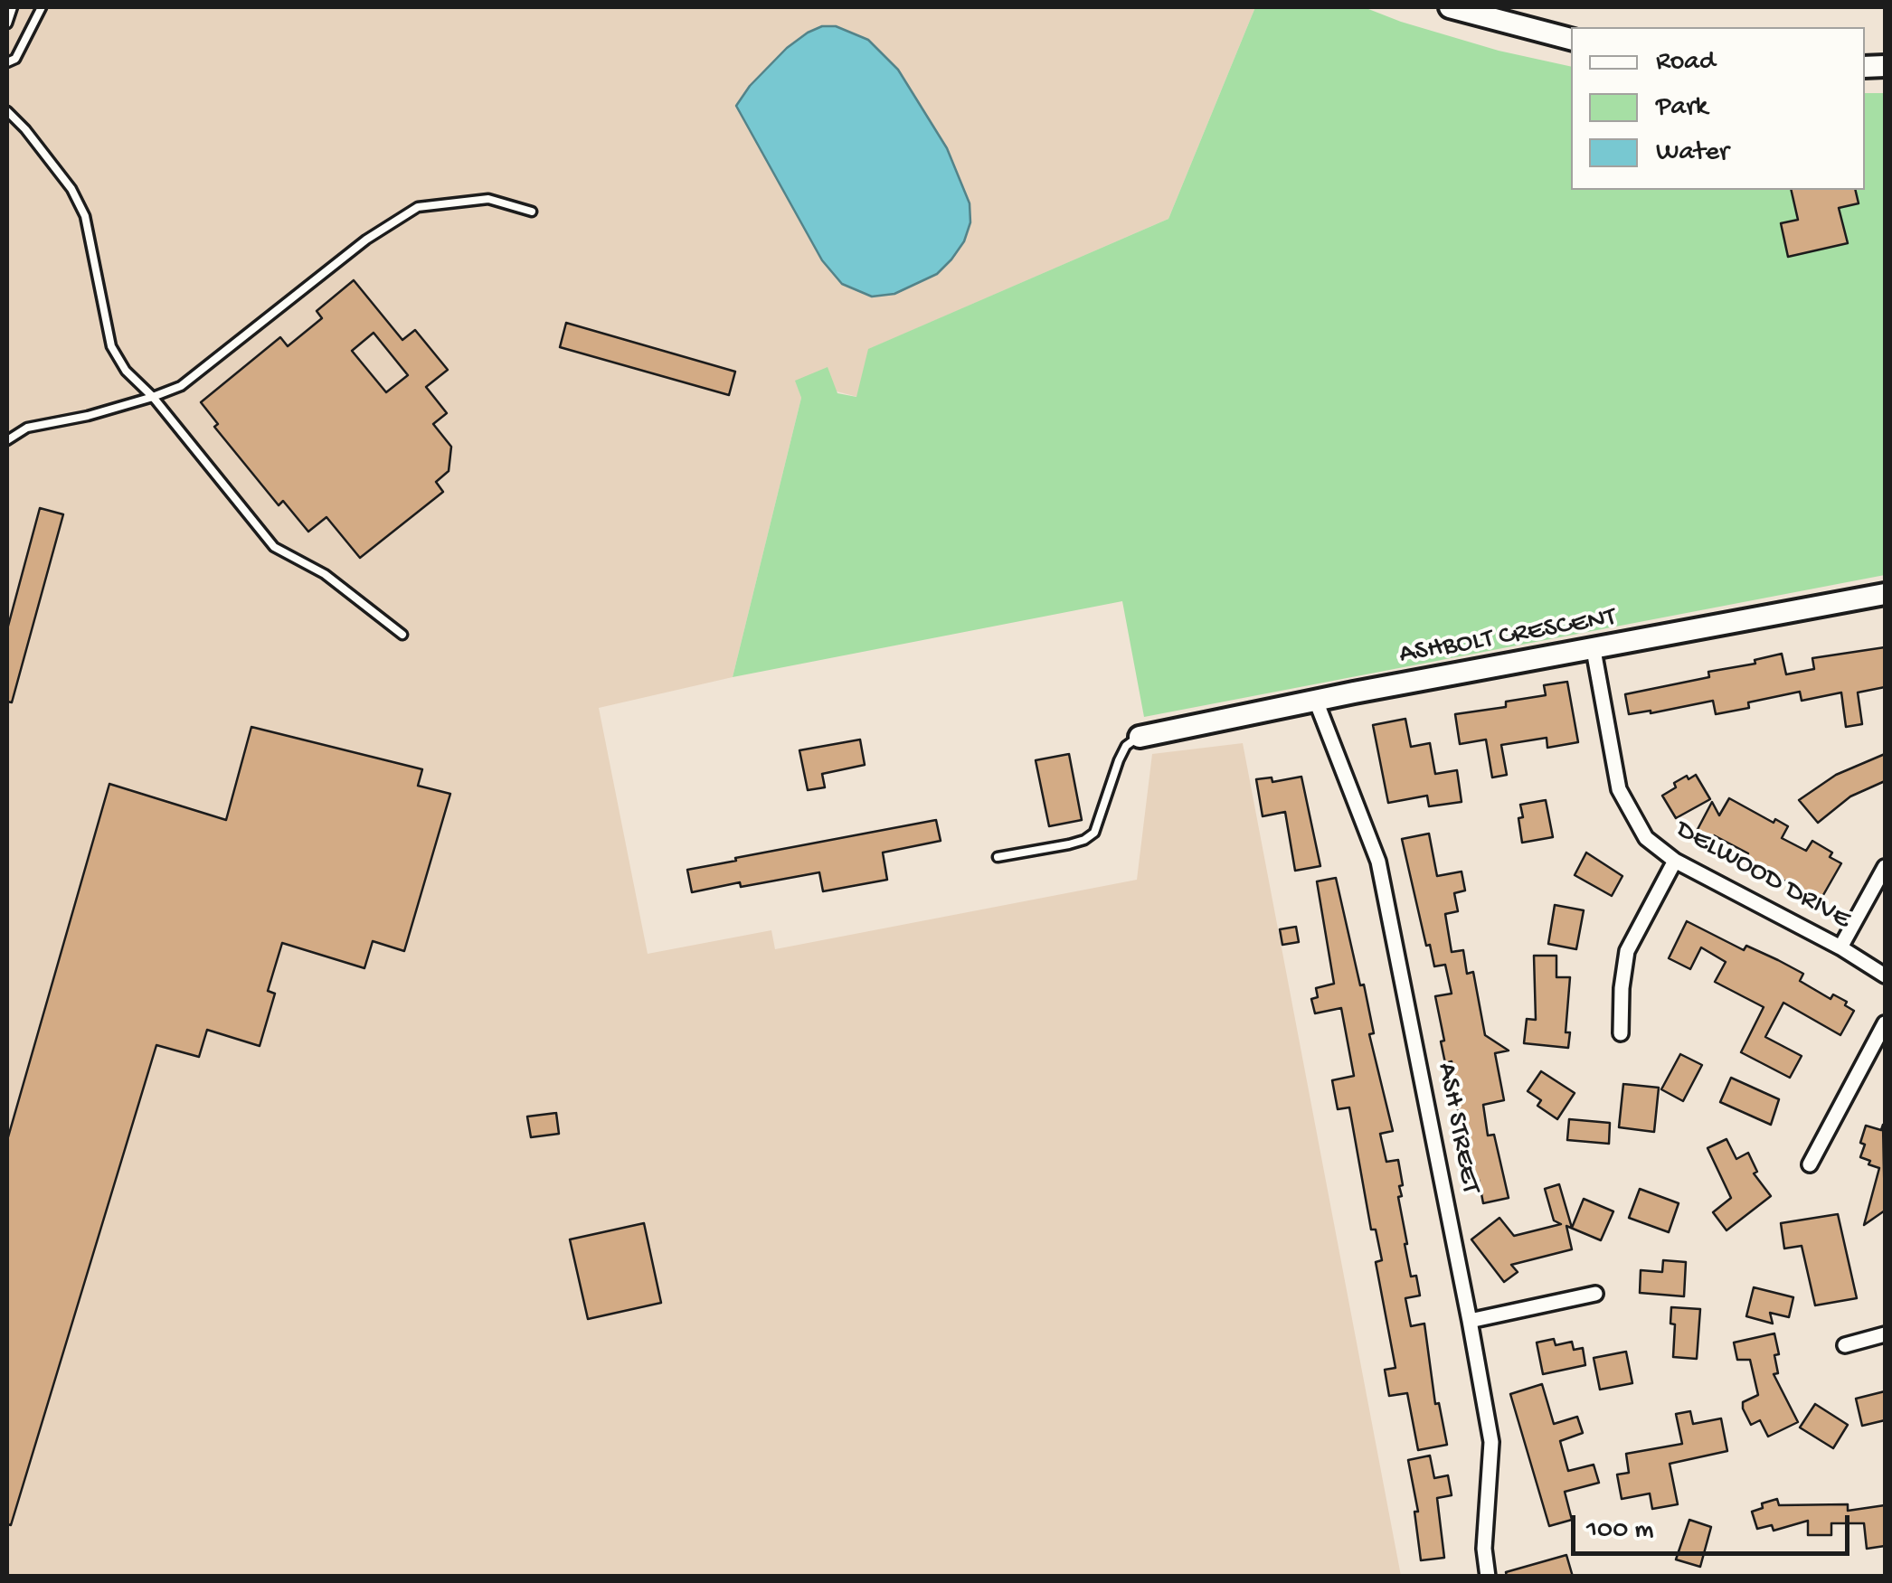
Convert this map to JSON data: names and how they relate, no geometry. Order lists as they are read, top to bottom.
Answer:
{
  "streets": {
    "street": ["ASHBOLT CRESCENT", "DELWOOD DRIVE", "ASH STREET"]
  },
  "crossings": [
    ["ASHBOLT CRESCENT", "DELWOOD DRIVE"],
    ["ASHBOLT CRESCENT", "ASH STREET"]
  ],
  "legend": ["Road", "Park", "Water"],
  "scale_bar": "100 m"
}
